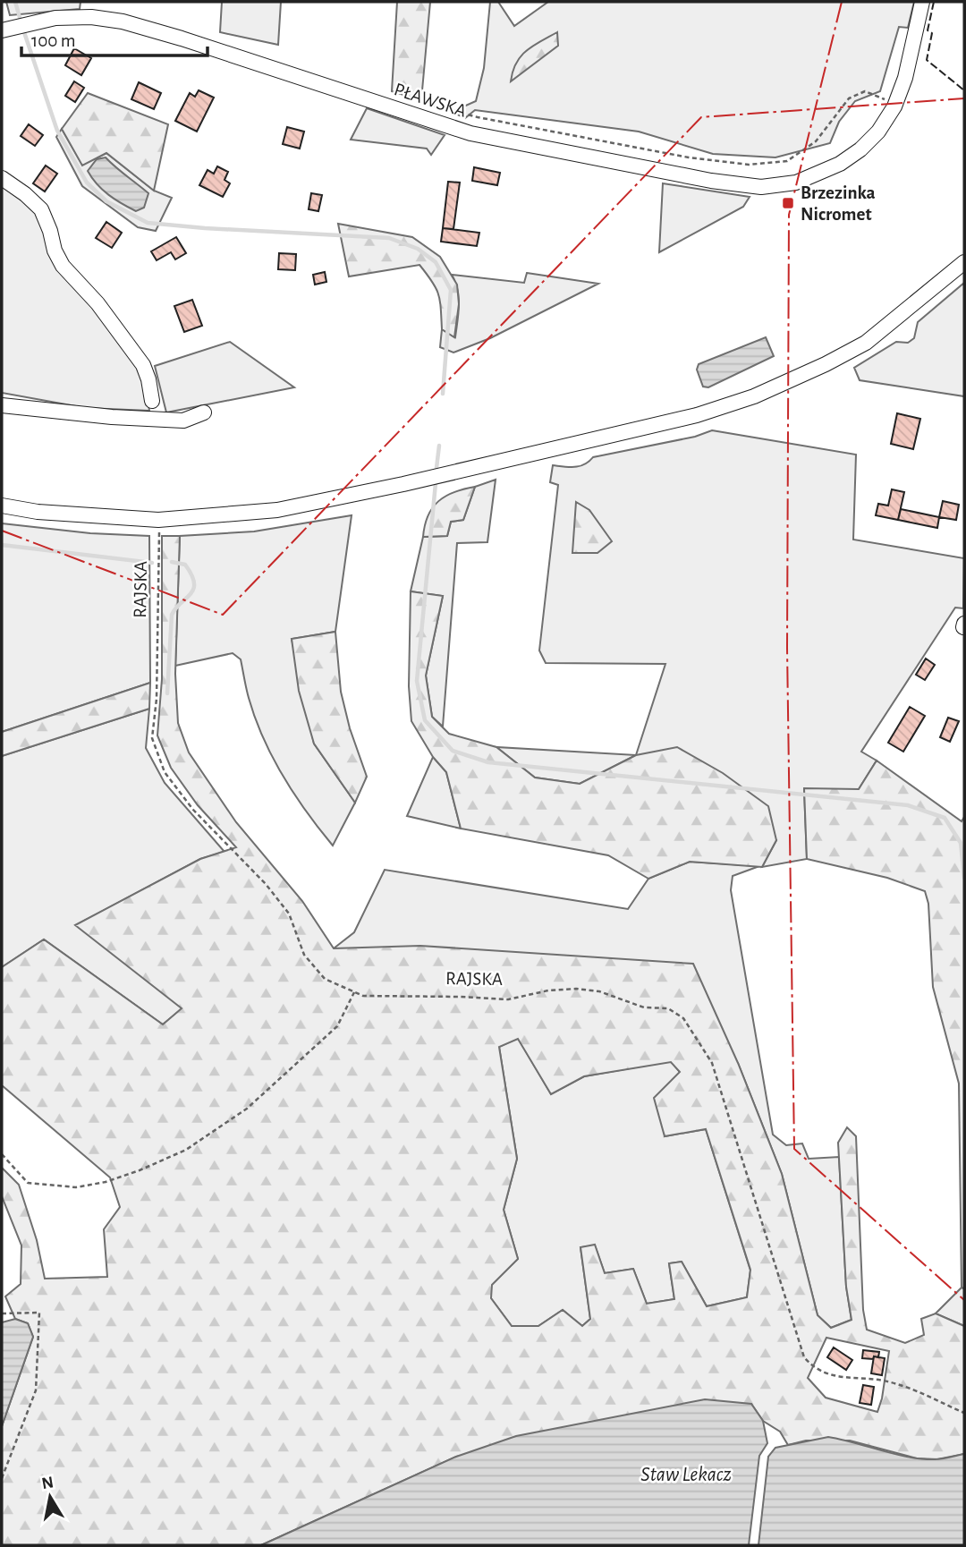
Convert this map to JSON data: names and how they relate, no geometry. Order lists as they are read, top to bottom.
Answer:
{
  "streets": {
    "street": ["PŁAWSKA"],
    "path": ["RAJSKA"]
  },
  "water": ["Staw Lekacz"],
  "places": {
    "transit": ["Brzezinka Nicromet"]
  },
  "scale_bar": "100 m",
  "north": "top"
}
